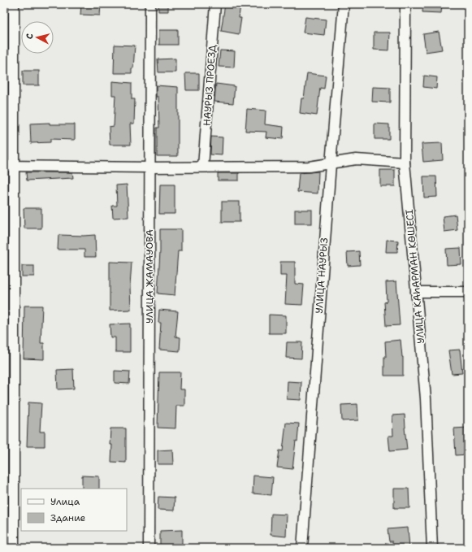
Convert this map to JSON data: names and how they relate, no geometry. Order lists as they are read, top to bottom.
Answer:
{
  "streets": {
    "street": [
      "НАУРЫЗ ПРОЕЗД",
      "УЛИЦА НАУРЫЗ",
      "УЛИЦА ЖАМАУОВА",
      "УЛИЦА КАҺАРМАН КӨШЕСІ"
    ]
  },
  "legend": ["Улица", "Здание"],
  "north": "left"
}
